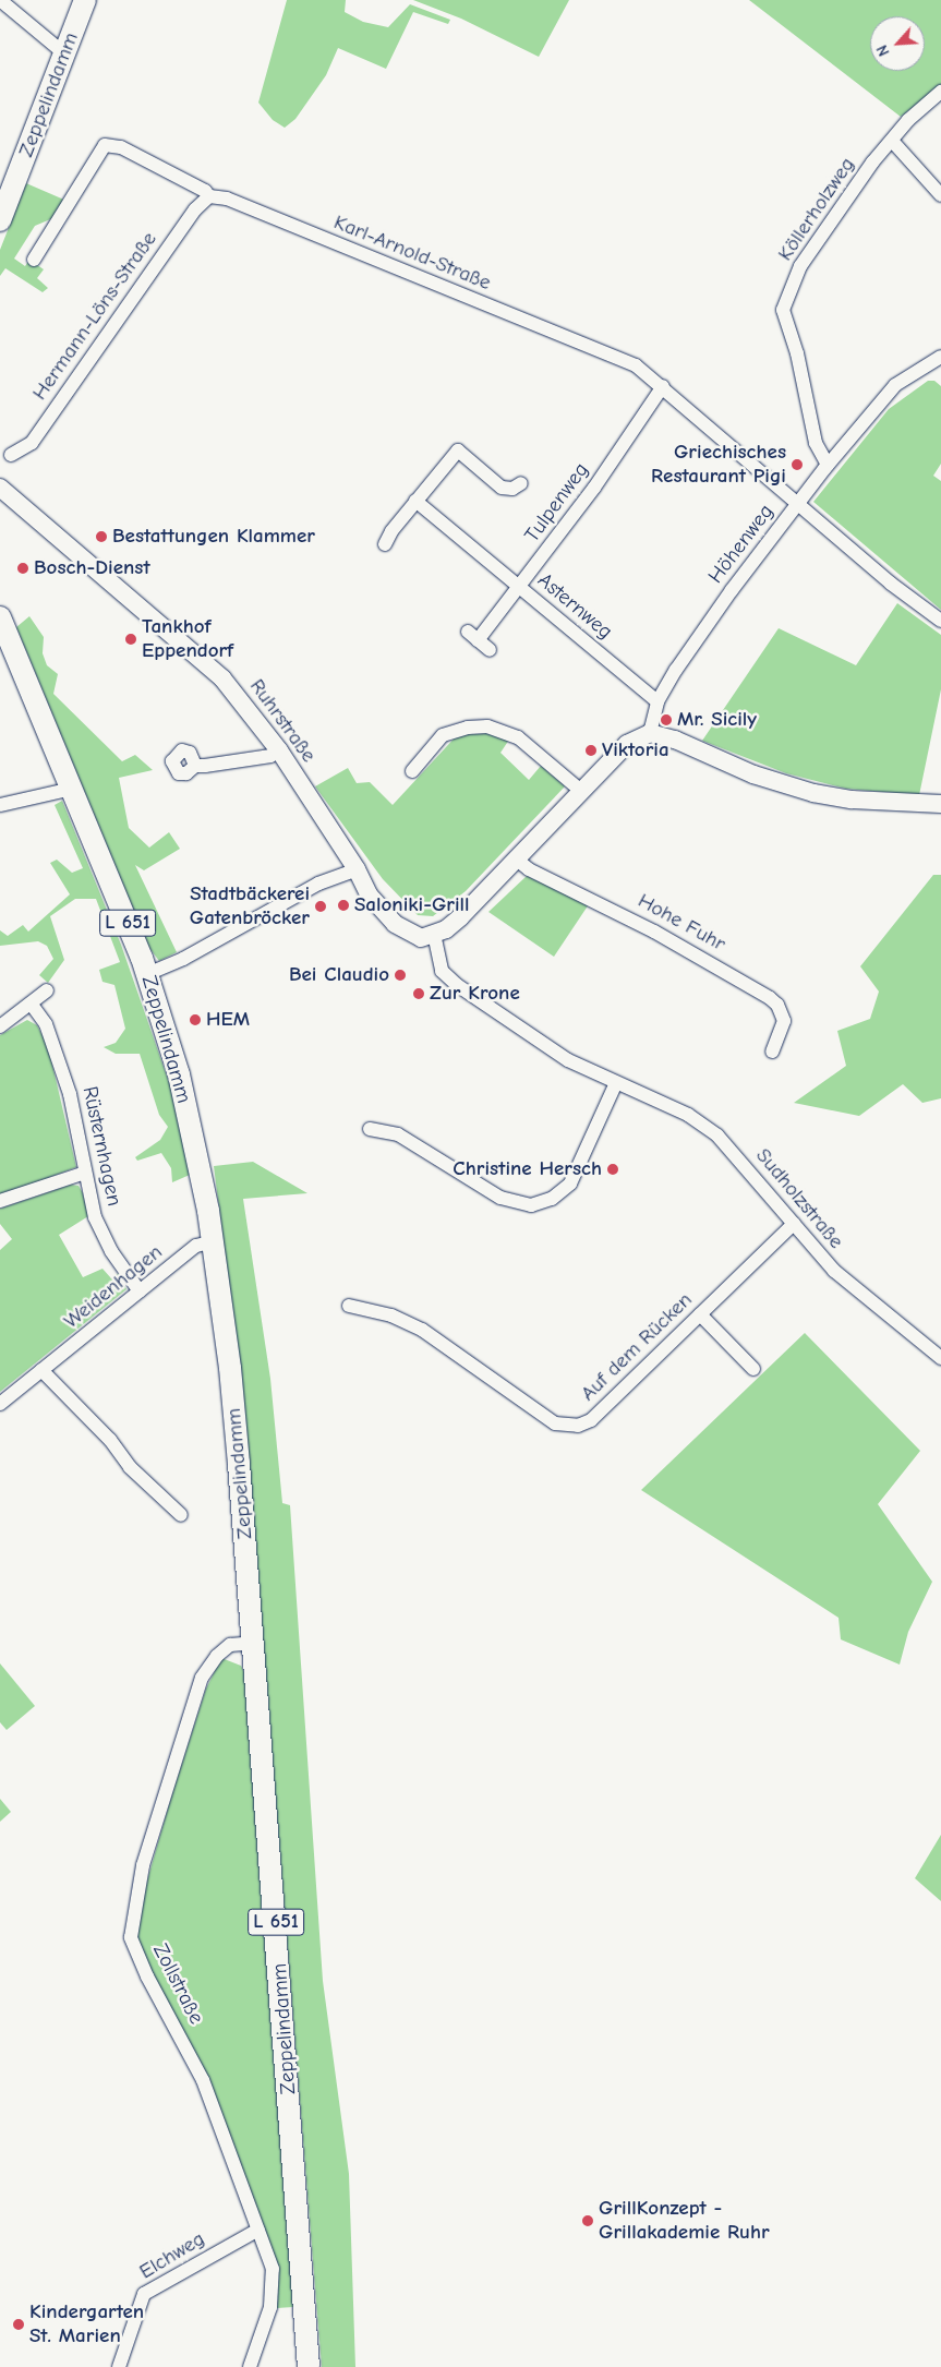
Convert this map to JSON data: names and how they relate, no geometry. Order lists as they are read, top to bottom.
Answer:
{
  "streets": {
    "main road": ["Zeppelindamm", "L 651"],
    "street": [
      "Köllerholzweg",
      "Karl-Arnold-Straße",
      "Hermann-Löns-Straße",
      "Tulpenweg",
      "Höhenweg",
      "Asternweg",
      "Ruhrstraße",
      "Hohe Fuhr",
      "Rüsternhagen",
      "Sudholzstraße",
      "Weidenhagen",
      "Auf dem Rücken",
      "Zollstraße",
      "Elchweg"
    ]
  },
  "crossings": [
    ["Zeppelindamm", "Weidenhagen"],
    ["Zeppelindamm", "Zollstraße"],
    ["Köllerholzweg", "Höhenweg"],
    ["Karl-Arnold-Straße", "Hermann-Löns-Straße"],
    ["Karl-Arnold-Straße", "Tulpenweg"],
    ["Karl-Arnold-Straße", "Höhenweg"],
    ["Tulpenweg", "Asternweg"],
    ["Höhenweg", "Asternweg"],
    ["Ruhrstraße", "Sudholzstraße"],
    ["Rüsternhagen", "Weidenhagen"],
    ["Sudholzstraße", "Auf dem Rücken"],
    ["Zollstraße", "Elchweg"]
  ],
  "places": [
    "Griechisches Restaurant Pigi",
    "Bestattungen Klammer",
    "Bosch-Dienst",
    "Tankhof Eppendorf",
    "Mr. Sicily",
    "Viktoria",
    "Saloniki-Grill",
    "Stadtbäckerei Gatenbröcker",
    "Bei Claudio",
    "Zur Krone",
    "HEM",
    "Christine Hersch",
    "GrillKonzept - Grillakademie Ruhr",
    "Kindergarten St. Marien"
  ],
  "north": "bottom left"
}
